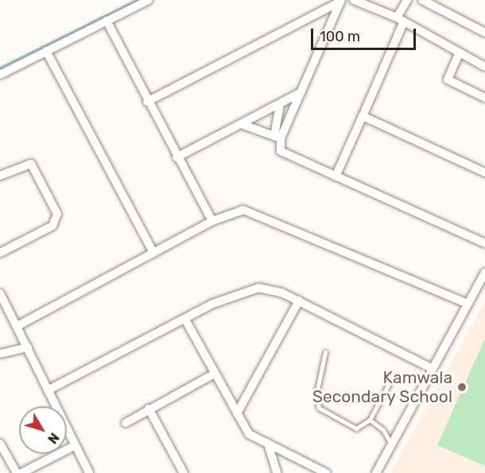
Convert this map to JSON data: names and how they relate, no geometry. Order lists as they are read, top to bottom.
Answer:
{
  "places": ["Kamwala Secondary School"],
  "scale_bar": "100 m",
  "north": "bottom right"
}
